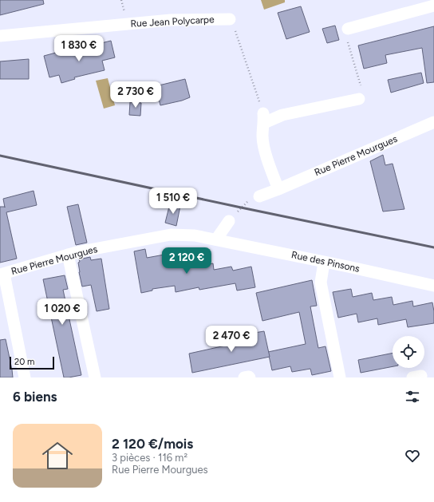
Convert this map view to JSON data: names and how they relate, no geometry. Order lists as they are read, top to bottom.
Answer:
{
  "streets": {
    "street": ["Rue Jean Polycarpe", "Rue Pierre Mourgues", "Rue des Pinsons"]
  },
  "crossings": [
    ["Rue Pierre Mourgues", "Rue des Pinsons"]
  ],
  "scale_bar": "20 m",
  "page": {
    "price": [
      "1 830 €",
      "2 730 €",
      "1 510 €",
      "2 120 €",
      "1 020 €",
      "2 470 €"
    ],
    "scale": "20 m",
    "heading": "6 biens",
    "list": [
      {
        "name": "2 120 €/mois",
        "note": "3 pièces · 116 m² · Rue Pierre Mourgues"
      }
    ]
  }
}
